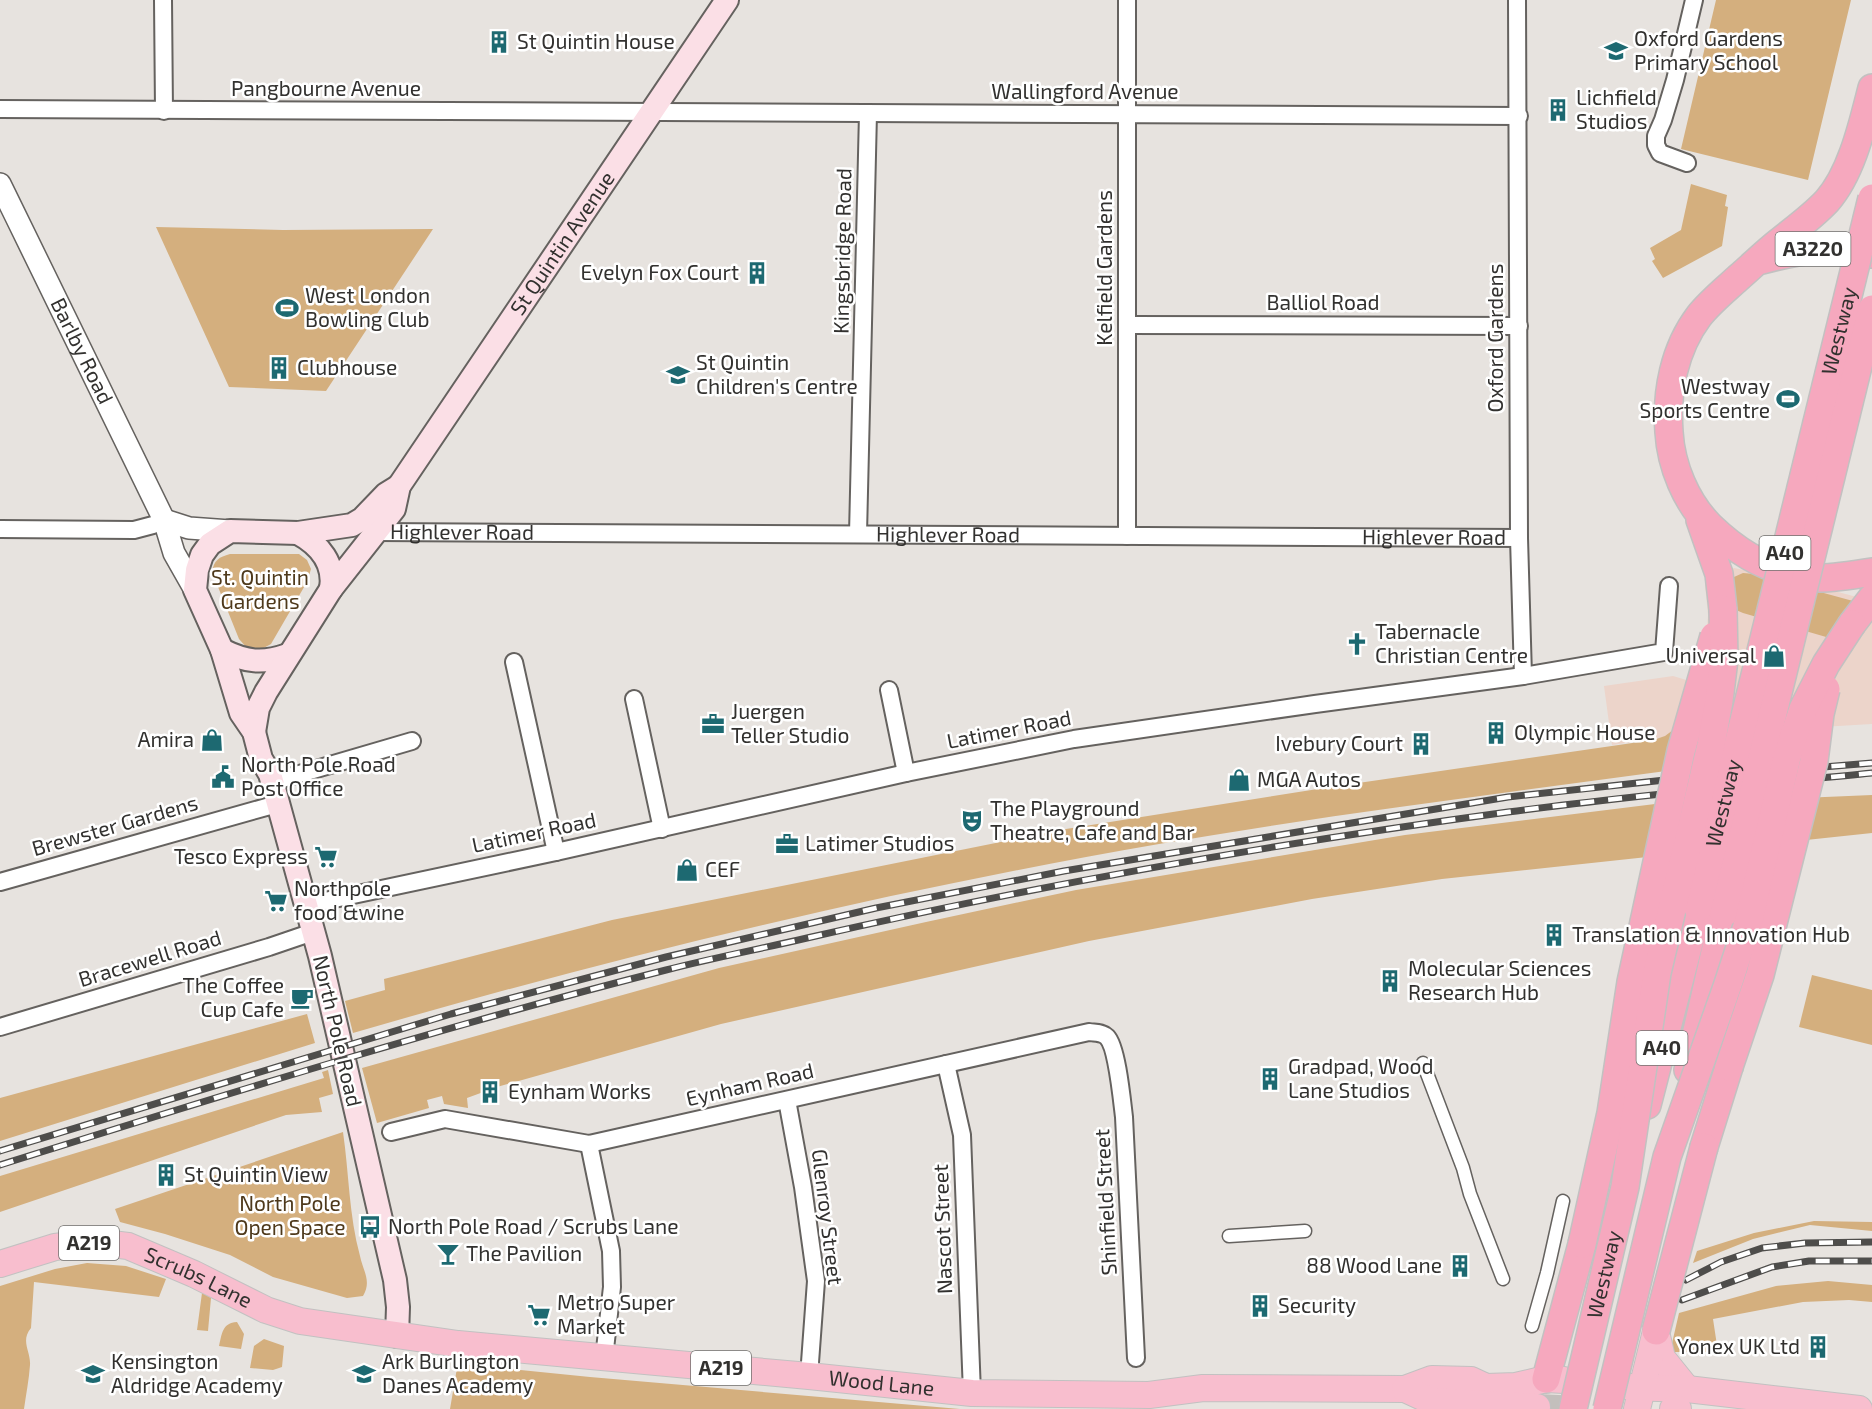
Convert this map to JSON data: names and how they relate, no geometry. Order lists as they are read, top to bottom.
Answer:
{
  "streets": {
    "highway": ["A3220", "Westway", "A40"],
    "main road": [
      "St Quintin Avenue",
      "North Pole Road",
      "A219",
      "Scrubs Lane",
      "Wood Lane"
    ],
    "street": [
      "Pangbourne Avenue",
      "Wallingford Avenue",
      "Kingsbridge Road",
      "Kelfield Gardens",
      "Balliol Road",
      "Oxford Gardens",
      "Barlby Road",
      "Highlever Road",
      "Latimer Road",
      "Brewster Gardens",
      "Bracewell Road",
      "Eynham Road",
      "Shinfield Street",
      "Glenroy Street",
      "Nascot Street"
    ]
  },
  "crossings": [
    ["Pangbourne Avenue", "Wallingford Avenue"],
    ["Pangbourne Avenue", "St Quintin Avenue"],
    ["Wallingford Avenue", "St Quintin Avenue"],
    ["Wallingford Avenue", "Kingsbridge Road"],
    ["Wallingford Avenue", "Kelfield Gardens"],
    ["Wallingford Avenue", "Oxford Gardens"],
    ["St Quintin Avenue", "Highlever Road"],
    ["St Quintin Avenue", "North Pole Road"],
    ["A3220", "A40"],
    ["Kingsbridge Road", "Highlever Road"],
    ["Kelfield Gardens", "Balliol Road"],
    ["Kelfield Gardens", "Highlever Road"],
    ["Balliol Road", "Oxford Gardens"],
    ["Westway", "A40"],
    ["Oxford Gardens", "Highlever Road"],
    ["Oxford Gardens", "Latimer Road"],
    ["A40", "Wood Lane"],
    ["Latimer Road", "North Pole Road"],
    ["Brewster Gardens", "North Pole Road"],
    ["Bracewell Road", "North Pole Road"],
    ["North Pole Road", "Scrubs Lane"],
    ["North Pole Road", "Wood Lane"],
    ["Eynham Road", "Shinfield Street"],
    ["Eynham Road", "Glenroy Street"],
    ["Eynham Road", "Nascot Street"],
    ["Glenroy Street", "Wood Lane"],
    ["Nascot Street", "Wood Lane"],
    ["Scrubs Lane", "Wood Lane"]
  ],
  "parks": ["St. Quintin Gardens", "North Pole Open Space"],
  "places": {
    "building": [
      "St Quintin House",
      "Lichfield Studios",
      "Evelyn Fox Court",
      "Clubhouse",
      "Olympic House",
      "Ivebury Court",
      "Translation & Innovation Hub",
      "Molecular Sciences Research Hub",
      "Gradpad, Wood Lane Studios",
      "Eynham Works",
      "St Quintin View",
      "88 Wood Lane",
      "Security",
      "Yonex UK Ltd"
    ],
    "school or university": [
      "Oxford Gardens Primary School",
      "St Quintin Children's Centre",
      "Kensington Aldridge Academy",
      "Ark Burlington Danes Academy"
    ],
    "sports": ["West London Bowling Club", "Westway Sports Centre"],
    "church": ["Tabernacle Christian Centre"],
    "shop": [
      "Universal",
      "Amira",
      "MGA Autos",
      "CEF"
    ],
    "office": ["Juergen Teller Studio", "Latimer Studios"],
    "public building": ["North Pole Road Post Office"],
    "theatre": ["The Playground Theatre, Cafe and Bar"],
    "supermarket": ["Tesco Express", "Northpole food &wine", "Metro Super Market"],
    "cafe": ["The Coffee Cup Cafe"],
    "bus stop": ["North Pole Road / Scrubs Lane"],
    "bar": ["The Pavilion"]
  }
}
